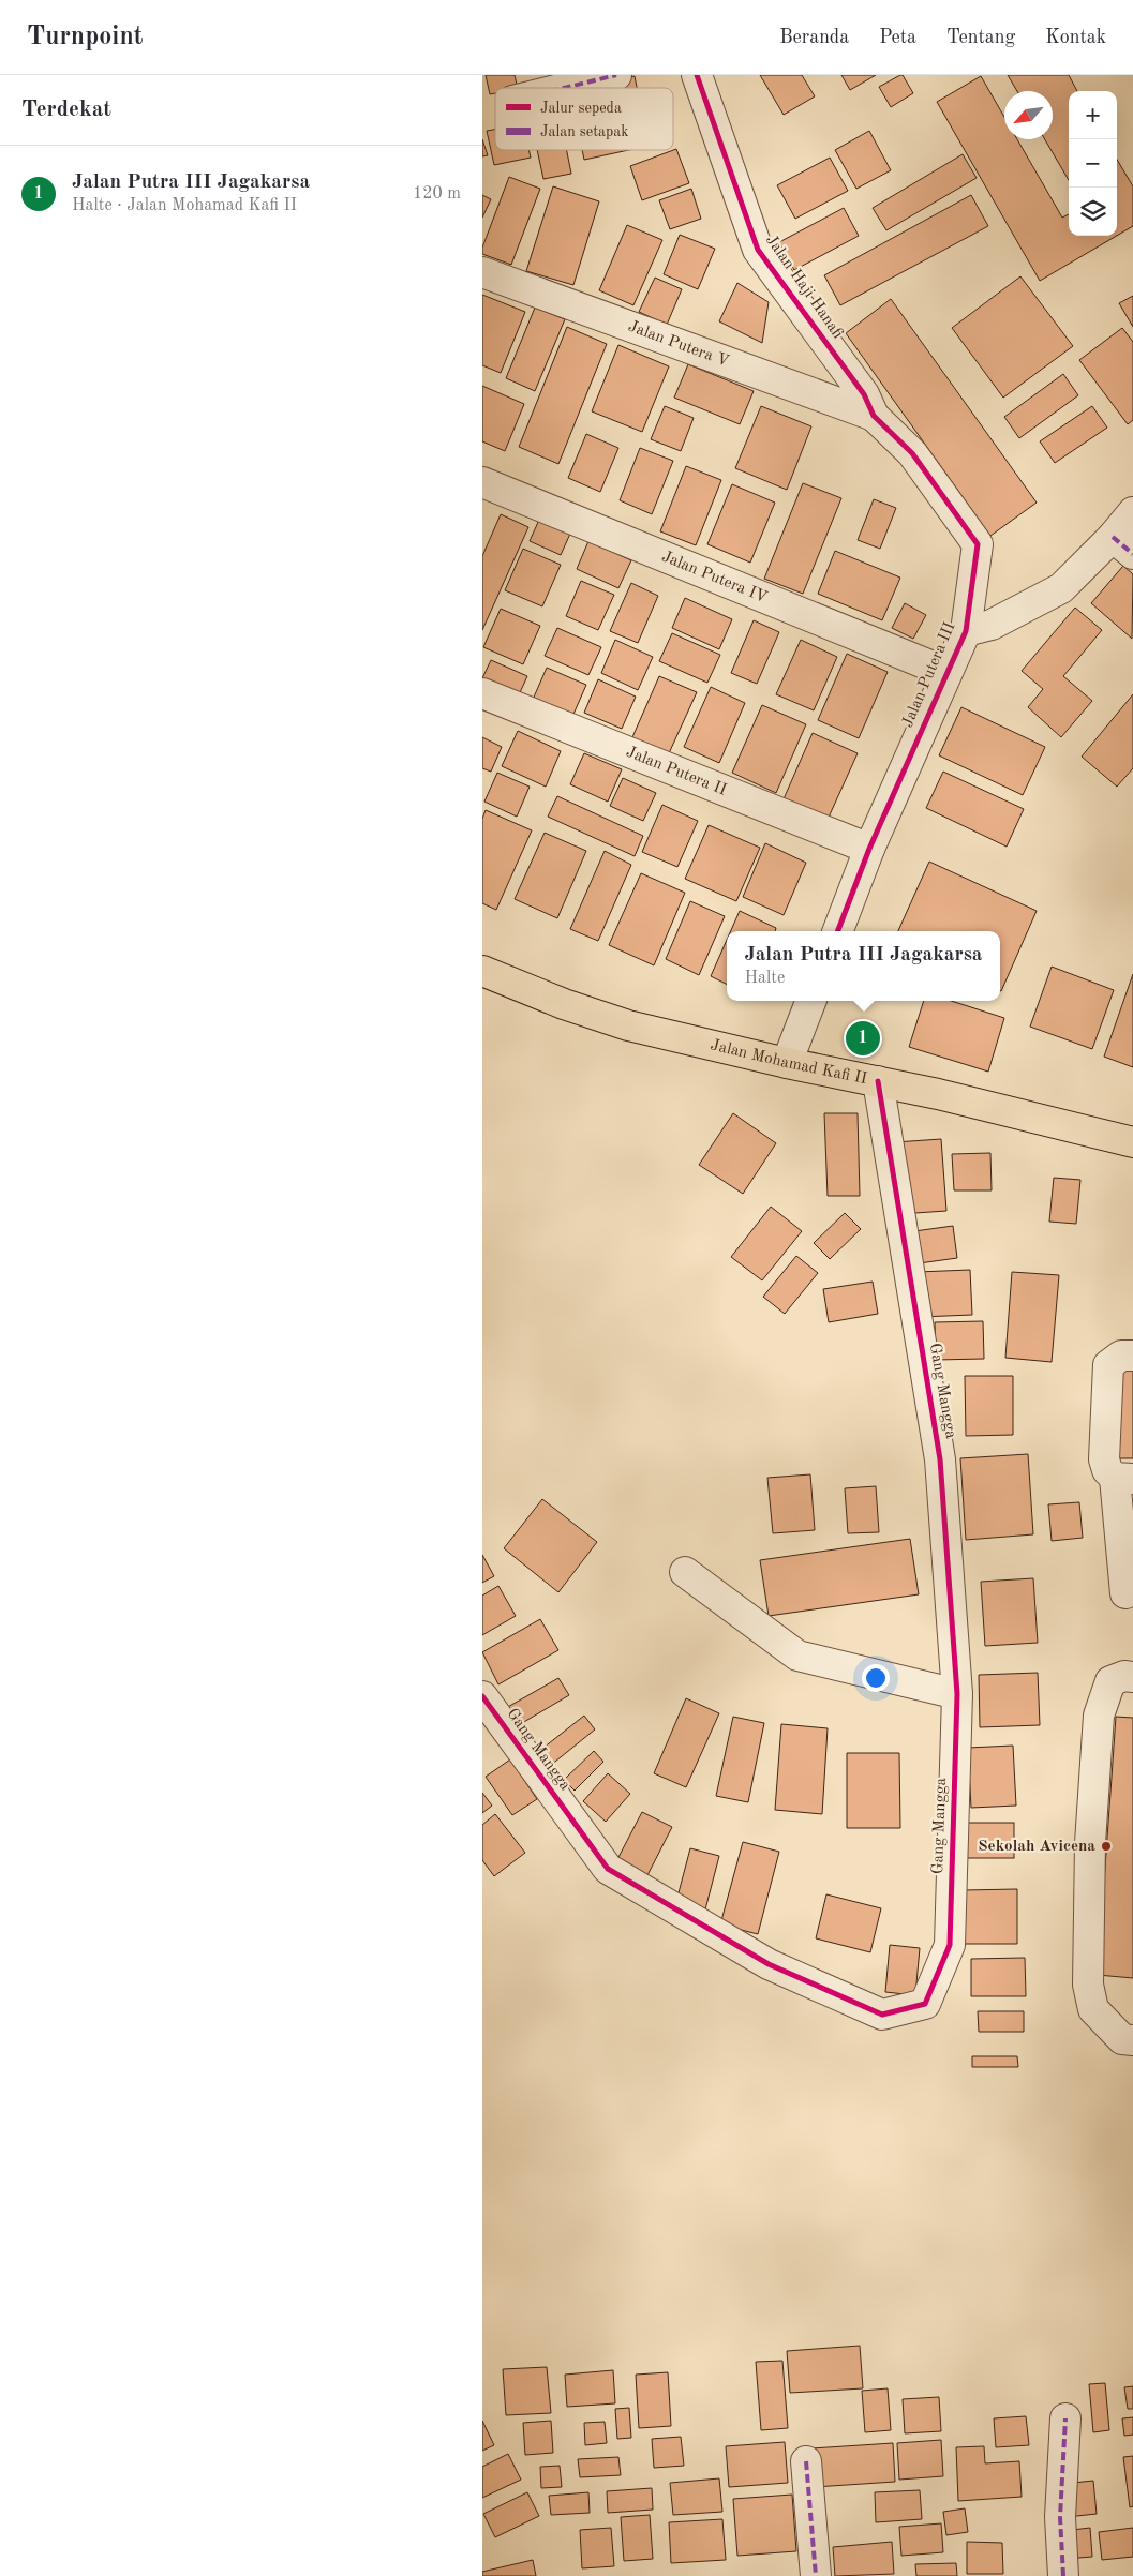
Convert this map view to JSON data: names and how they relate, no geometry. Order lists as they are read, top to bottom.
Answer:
{
  "streets": {
    "main road": ["Jalan Mohamad Kafi II"],
    "street": [
      "Jalan Haji Hanafi",
      "Jalan Putera V",
      "Jalan Putera IV",
      "Jalan Putera III",
      "Jalan Putera II",
      "Gang Mangga"
    ]
  },
  "crossings": [
    ["Jalan Haji Hanafi", "Jalan Putera V"],
    ["Jalan Haji Hanafi", "Jalan Putera III"],
    ["Jalan Putera V", "Jalan Putera III"],
    ["Jalan Putera IV", "Jalan Putera III"],
    ["Jalan Putera III", "Jalan Putera II"],
    ["Jalan Mohamad Kafi II", "Gang Mangga"]
  ],
  "places": ["Sekolah Avicena"],
  "legend": ["Jalur sepeda", "Jalan setapak"],
  "north": "bottom left",
  "page": {
    "header": "Turnpoint",
    "nav": [
      "Beranda",
      "Peta",
      "Tentang",
      "Kontak"
    ],
    "heading": "Terdekat",
    "map_buttons": ["+", "−"],
    "list": [
      {
        "mark": "1",
        "name": "Jalan Putra III Jagakarsa",
        "note": "Halte · Jalan Mohamad Kafi II",
        "value": "120 m"
      }
    ],
    "popup": ["Jalan Putra III Jagakarsa", "Halte"],
    "pins": "1"
  }
}
